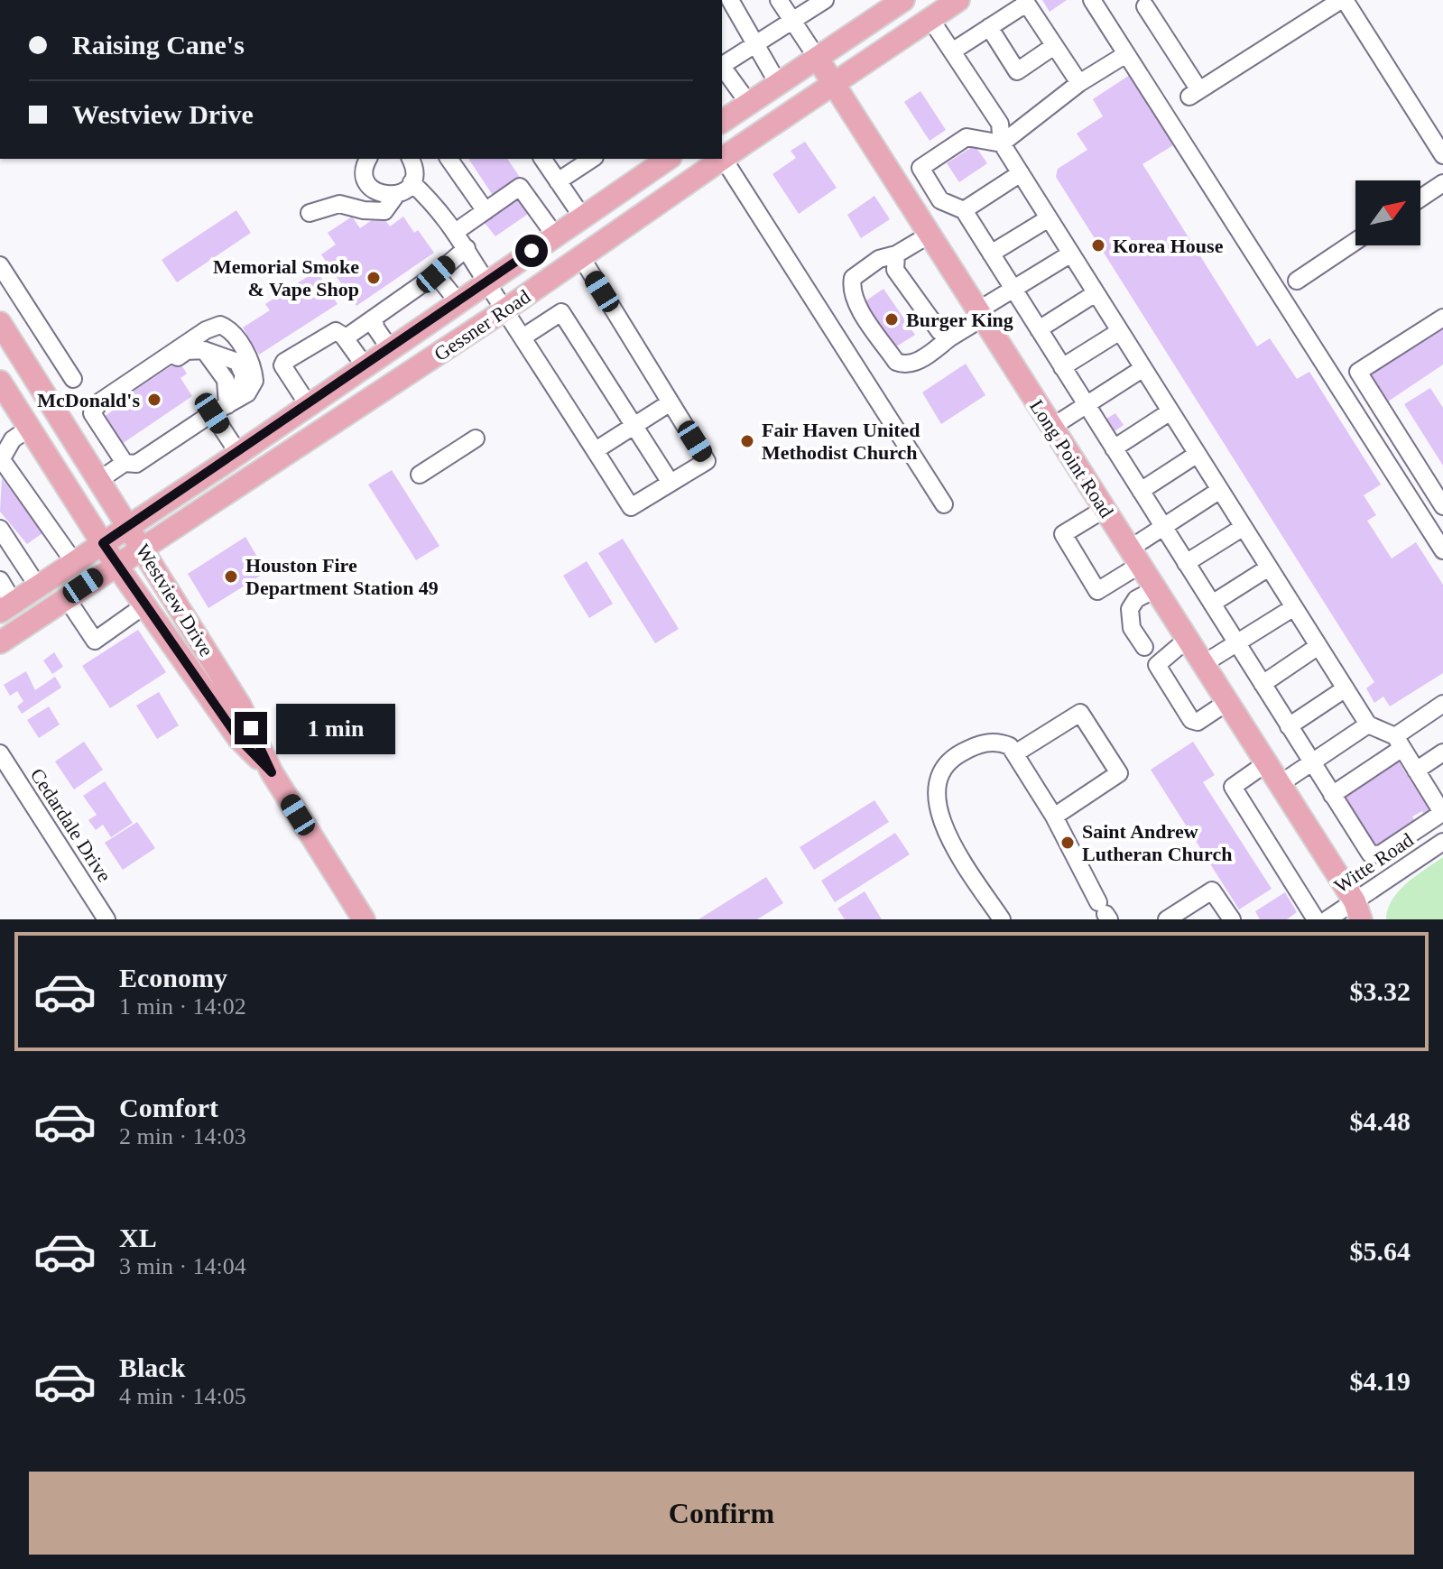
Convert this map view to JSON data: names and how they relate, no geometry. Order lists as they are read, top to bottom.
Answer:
{
  "streets": {
    "main road": ["Gessner Road", "Long Point Road", "Westview Drive"],
    "street": ["Cedardale Drive", "Witte Road"]
  },
  "crossings": [
    ["Gessner Road", "Long Point Road"],
    ["Gessner Road", "Westview Drive"],
    ["Long Point Road", "Witte Road"]
  ],
  "places": [
    "Korea House",
    "Memorial Smoke & Vape Shop",
    "Burger King",
    "McDonald's",
    "Fair Haven United Methodist Church",
    "Houston Fire Department Station 49",
    "Saint Andrew Lutheran Church"
  ],
  "north": "top right",
  "page": {
    "banner": ["Raising Cane's", "Westview Drive"],
    "bubble": "1 min",
    "list": [
      {
        "name": "Economy",
        "note": "1 min · 14:02",
        "value": "$3.32"
      },
      {
        "name": "Comfort",
        "note": "2 min · 14:03",
        "value": "$4.48"
      },
      {
        "name": "XL",
        "note": "3 min · 14:04",
        "value": "$5.64"
      },
      {
        "name": "Black",
        "note": "4 min · 14:05",
        "value": "$4.19"
      }
    ],
    "buttons": "Confirm"
  }
}
